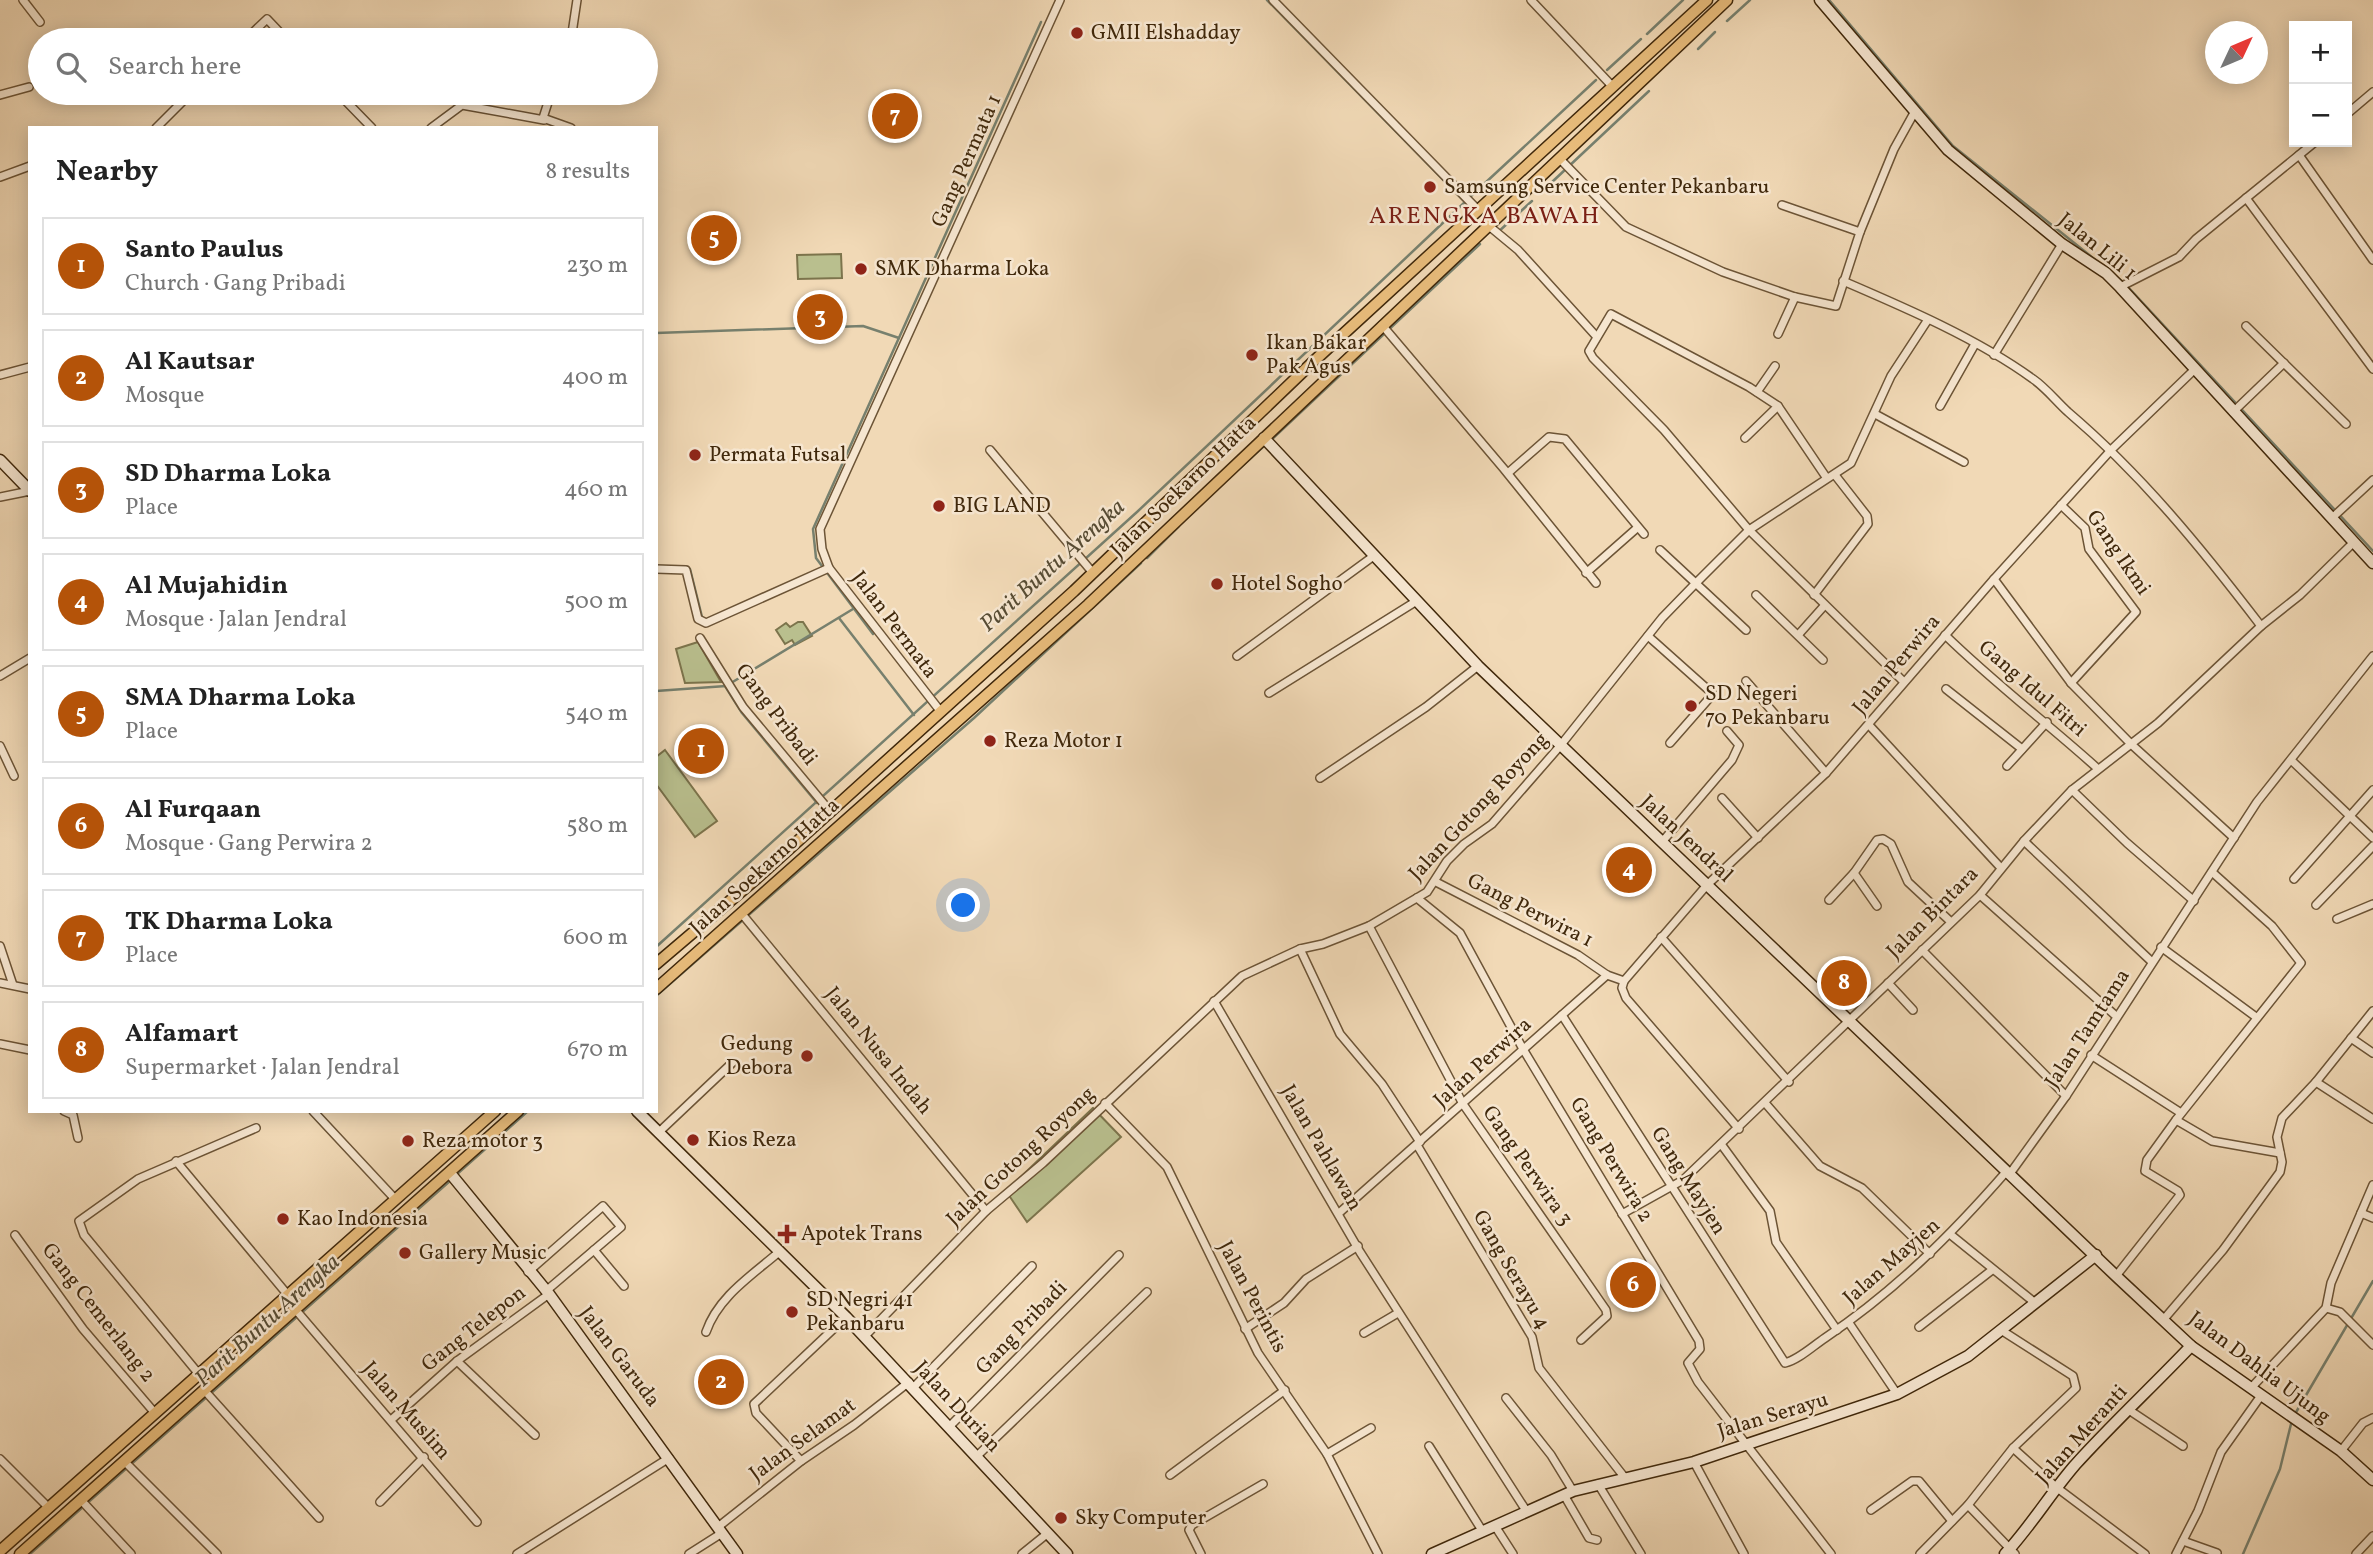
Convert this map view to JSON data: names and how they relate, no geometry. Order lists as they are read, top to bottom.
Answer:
{
  "streets": {
    "main road": ["Jalan Soekarno Hatta"],
    "street": [
      "Gang Permata 1",
      "Jalan Lili 1",
      "Gang Ikmi",
      "Jalan Permata",
      "Jalan Perwira",
      "Gang Idul Fitri",
      "Gang Pribadi",
      "Jalan Gotong Royong",
      "Jalan Jendral",
      "Gang Perwira 1",
      "Jalan Bintara",
      "Jalan Tamtama",
      "Jalan Nusa Indah",
      "Jalan Pahlawan",
      "Gang Perwira 2",
      "Gang Perwira 3",
      "Gang Mayjen",
      "Jalan Mayjen",
      "Gang Serayu 4",
      "Jalan Perintis",
      "Gang Cemerlang 2",
      "Gang Telepon",
      "Jalan Garuda",
      "Jalan Dahlia Ujung",
      "Jalan Durian",
      "Jalan Muslim",
      "Jalan Serayu",
      "Jalan Meranti",
      "Jalan Selamat"
    ]
  },
  "crossings": [
    ["Gang Permata 1", "Jalan Permata"],
    ["Jalan Lili 1", "Jalan Perwira"],
    ["Jalan Lili 1", "Jalan Bintara"],
    ["Jalan Soekarno Hatta", "Jalan Permata"],
    ["Jalan Soekarno Hatta", "Gang Pribadi"],
    ["Jalan Soekarno Hatta", "Jalan Jendral"],
    ["Jalan Soekarno Hatta", "Jalan Nusa Indah"],
    ["Gang Ikmi", "Jalan Perwira"],
    ["Jalan Perwira", "Gang Idul Fitri"],
    ["Jalan Perwira", "Jalan Jendral"],
    ["Jalan Perwira", "Gang Perwira 1"],
    ["Jalan Perwira", "Jalan Pahlawan"],
    ["Jalan Perwira", "Gang Perwira 2"],
    ["Jalan Perwira", "Gang Perwira 3"],
    ["Jalan Perwira", "Gang Mayjen"],
    ["Jalan Perwira", "Gang Serayu 4"],
    ["Gang Idul Fitri", "Jalan Bintara"],
    ["Gang Pribadi", "Jalan Durian"],
    ["Jalan Gotong Royong", "Jalan Jendral"],
    ["Jalan Gotong Royong", "Gang Perwira 1"],
    ["Jalan Gotong Royong", "Jalan Nusa Indah"],
    ["Jalan Gotong Royong", "Jalan Pahlawan"],
    ["Jalan Gotong Royong", "Gang Perwira 2"],
    ["Jalan Gotong Royong", "Gang Perwira 3"],
    ["Jalan Gotong Royong", "Gang Serayu 4"],
    ["Jalan Gotong Royong", "Jalan Perintis"],
    ["Jalan Gotong Royong", "Jalan Durian"],
    ["Jalan Jendral", "Jalan Bintara"],
    ["Jalan Jendral", "Jalan Tamtama"],
    ["Jalan Jendral", "Jalan Mayjen"],
    ["Jalan Jendral", "Jalan Dahlia Ujung"],
    ["Jalan Jendral", "Jalan Serayu"],
    ["Jalan Bintara", "Gang Perwira 2"],
    ["Jalan Bintara", "Gang Mayjen"],
    ["Jalan Tamtama", "Jalan Mayjen"],
    ["Jalan Pahlawan", "Jalan Serayu"],
    ["Gang Perwira 2", "Jalan Serayu"],
    ["Gang Mayjen", "Jalan Mayjen"],
    ["Gang Serayu 4", "Jalan Serayu"],
    ["Gang Telepon", "Jalan Garuda"],
    ["Gang Telepon", "Jalan Muslim"],
    ["Jalan Garuda", "Jalan Selamat"],
    ["Jalan Dahlia Ujung", "Jalan Serayu"],
    ["Jalan Dahlia Ujung", "Jalan Meranti"],
    ["Jalan Durian", "Jalan Selamat"]
  ],
  "districts": ["ARENGKA BAWAH"],
  "water": ["Parit Buntu Arengka"],
  "places": {
    "other": [
      "GMII Elshadday",
      "Samsung Service Center Pekanbaru",
      "SMK Dharma Loka",
      "Ikan Bakar Pak Agus",
      "Permata Futsal",
      "BIG LAND",
      "Hotel Sogho",
      "SD Negeri 70 Pekanbaru",
      "Reza Motor 1",
      "Gedung Debora",
      "Kios Reza",
      "Reza motor 3",
      "Kao Indonesia",
      "Gallery Music",
      "SD Negri 41 Pekanbaru",
      "Sky Computer"
    ],
    "health": ["Apotek Trans"]
  },
  "north": "top right",
  "page": {
    "map_buttons": ["+", "−"],
    "search": "Search here",
    "pins": [
      "7",
      "5",
      "3",
      "1",
      "4",
      "8",
      "6",
      "2"
    ],
    "heading": ["Nearby", "8 results"],
    "list": [
      {
        "mark": "1",
        "name": "Santo Paulus",
        "note": "Church · Gang Pribadi",
        "value": "230 m"
      },
      {
        "mark": "2",
        "name": "Al Kautsar",
        "note": "Mosque",
        "value": "400 m"
      },
      {
        "mark": "3",
        "name": "SD Dharma Loka",
        "note": "Place",
        "value": "460 m"
      },
      {
        "mark": "4",
        "name": "Al Mujahidin",
        "note": "Mosque · Jalan Jendral",
        "value": "500 m"
      },
      {
        "mark": "5",
        "name": "SMA Dharma Loka",
        "note": "Place",
        "value": "540 m"
      },
      {
        "mark": "6",
        "name": "Al Furqaan",
        "note": "Mosque · Gang Perwira 2",
        "value": "580 m"
      },
      {
        "mark": "7",
        "name": "TK Dharma Loka",
        "note": "Place",
        "value": "600 m"
      },
      {
        "mark": "8",
        "name": "Alfamart",
        "note": "Supermarket · Jalan Jendral",
        "value": "670 m"
      }
    ]
  }
}
